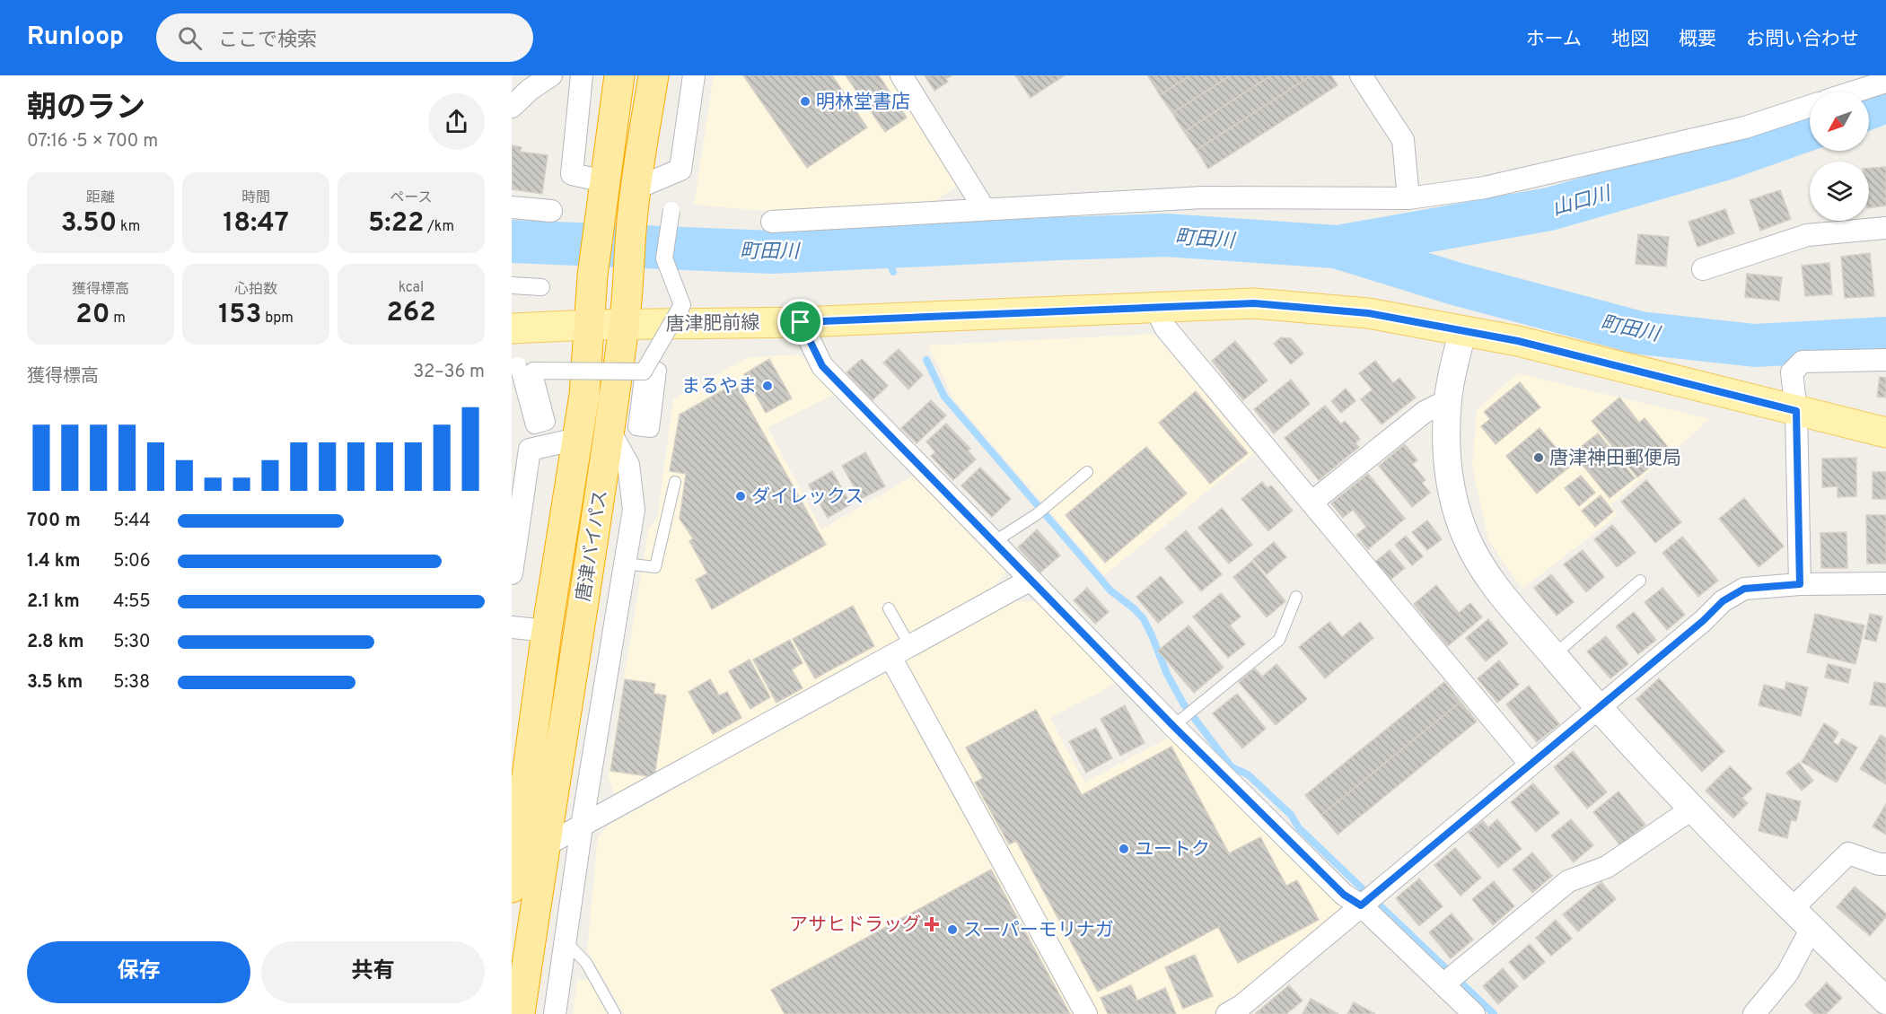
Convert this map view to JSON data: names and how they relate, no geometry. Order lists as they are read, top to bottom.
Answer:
{
  "streets": {
    "highway": ["唐津バイパス"],
    "main road": ["唐津肥前線"]
  },
  "crossings": [
    ["唐津肥前線", "唐津バイパス"]
  ],
  "water": ["山口川", "町田川"],
  "places": {
    "other": [
      "明林堂書店",
      "まるやま",
      "唐津神田郵便局",
      "ダイレックス",
      "ユートク",
      "スーパーモリナガ"
    ],
    "health": ["アサヒドラッグ"]
  },
  "north": "bottom left",
  "page": {
    "header": "Runloop",
    "search": "ここで検索",
    "nav": [
      "ホーム",
      "地図",
      "概要",
      "お問い合わせ"
    ],
    "heading": ["朝のラン", "07:16 · 5 × 700 m"],
    "stats": [
      ["距離", "3.50 km"],
      ["時間", "18:47"],
      ["ペース", "5:22 /km"],
      ["獲得標高", "20 m"],
      ["心拍数", "153 bpm"],
      ["kcal", "262"]
    ],
    "chart": ["獲得標高", "32–36 m"],
    "list": [
      {
        "name": "700 m",
        "note": "5:44"
      },
      {
        "name": "1.4 km",
        "note": "5:06"
      },
      {
        "name": "2.1 km",
        "note": "4:55"
      },
      {
        "name": "2.8 km",
        "note": "5:30"
      },
      {
        "name": "3.5 km",
        "note": "5:38"
      }
    ],
    "buttons": ["保存", "共有"]
  }
}
